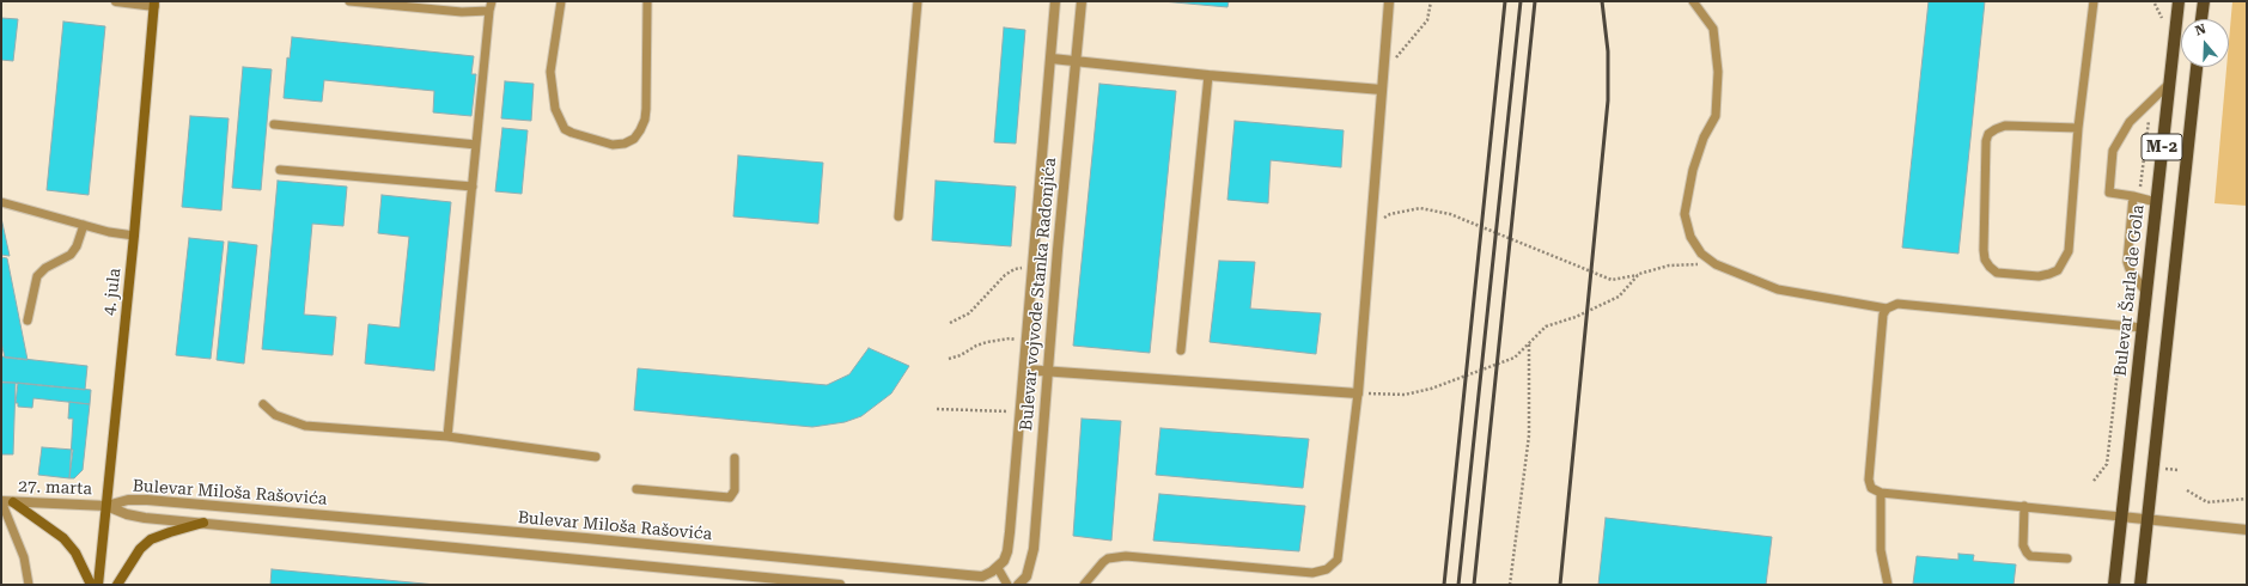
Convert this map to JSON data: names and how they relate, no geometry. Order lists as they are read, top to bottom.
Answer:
{
  "streets": {
    "main road": ["M-2", "Bulevar Šarla de Gola", "4. jula"],
    "street": ["Bulevar vojvode Stanka Radonjića", "27. marta", "Bulevar Miloša Rašovića"]
  },
  "crossings": [
    ["4. jula", "27. marta"],
    ["4. jula", "Bulevar Miloša Rašovića"],
    ["Bulevar vojvode Stanka Radonjića", "Bulevar Miloša Rašovića"],
    ["27. marta", "Bulevar Miloša Rašovića"]
  ],
  "north": "top"
}
